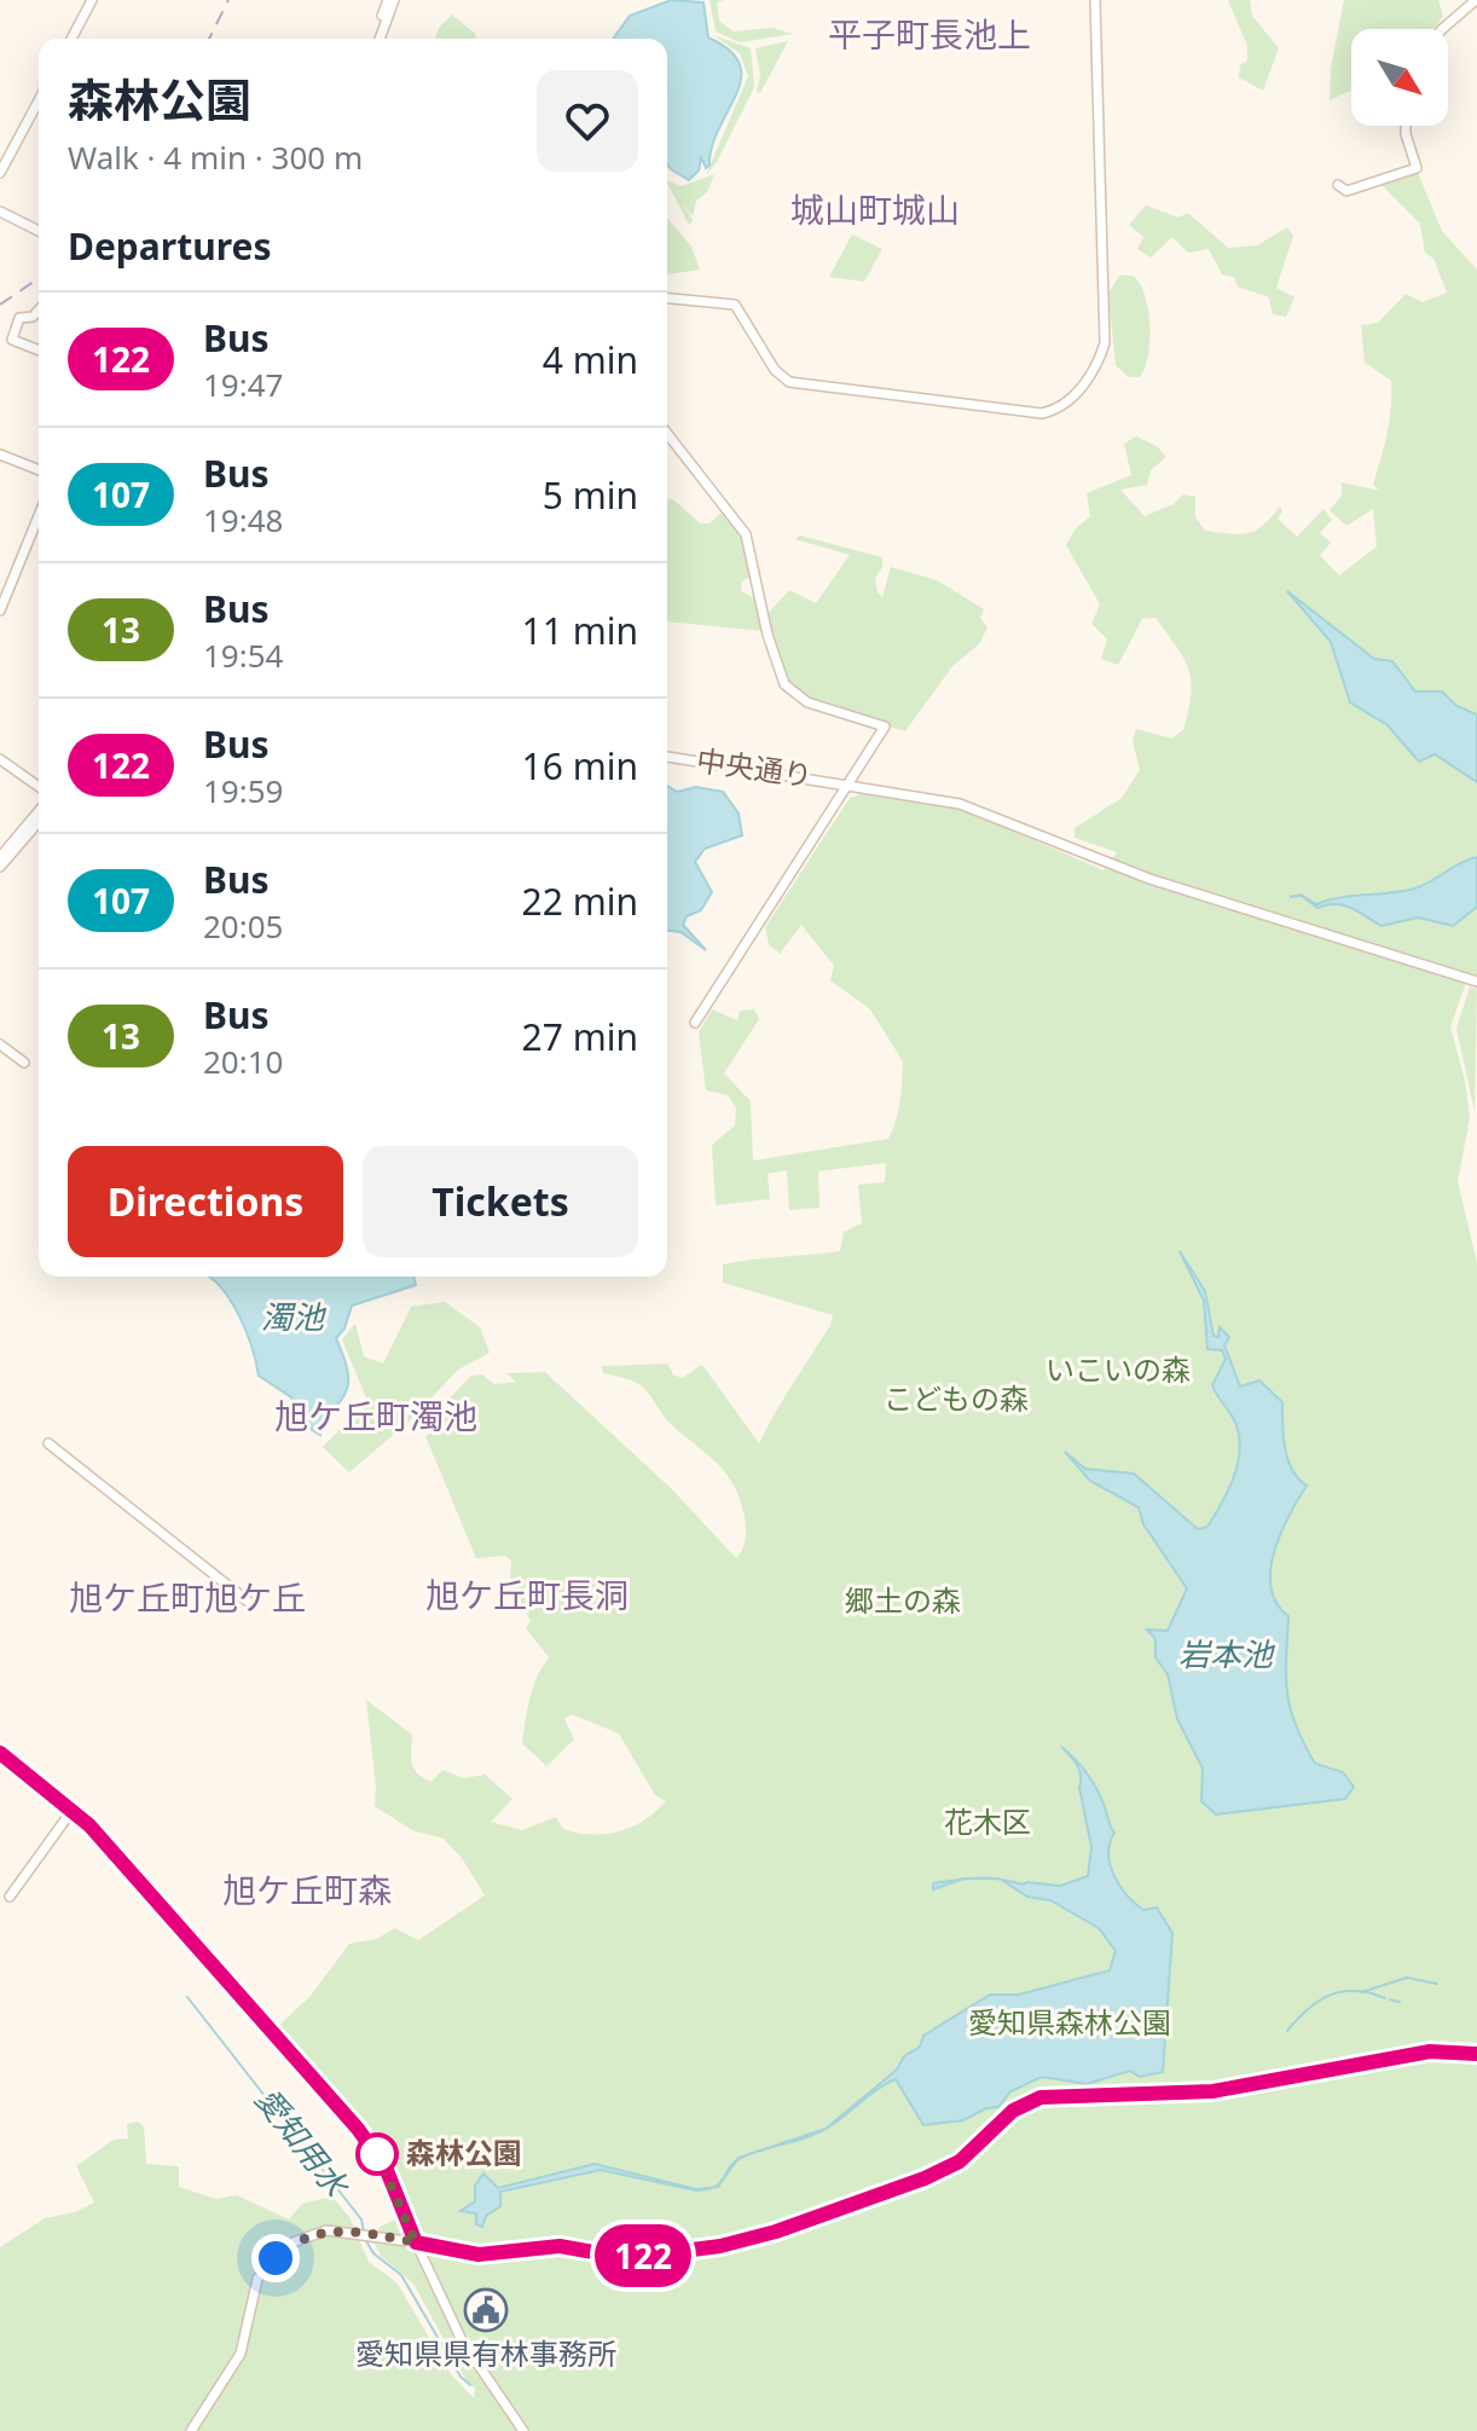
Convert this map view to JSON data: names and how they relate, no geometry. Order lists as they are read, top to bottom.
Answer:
{
  "streets": {
    "street": ["中央通り"]
  },
  "districts": [
    "平子町長池上",
    "城山町城山",
    "旭ケ丘町濁池",
    "旭ケ丘町長洞",
    "旭ケ丘町旭ケ丘",
    "旭ケ丘町森"
  ],
  "water": ["濁池", "岩本池", "愛知用水"],
  "parks": [
    "いこいの森",
    "こどもの森",
    "郷土の森",
    "花木区",
    "愛知県森林公園"
  ],
  "places": {
    "other": ["森林公園"],
    "public building": ["愛知県県有林事務所"]
  },
  "lines": ["bus line 122"],
  "north": "bottom right",
  "page": {
    "on_map": "122",
    "heading": [
      ["森林公園", "Walk · 4 min · 300 m"],
      "Departures"
    ],
    "list": [
      {
        "mark": "122",
        "name": "Bus",
        "note": "19:47",
        "value": "4 min"
      },
      {
        "mark": "107",
        "name": "Bus",
        "note": "19:48",
        "value": "5 min"
      },
      {
        "mark": "13",
        "name": "Bus",
        "note": "19:54",
        "value": "11 min"
      },
      {
        "mark": "122",
        "name": "Bus",
        "note": "19:59",
        "value": "16 min"
      },
      {
        "mark": "107",
        "name": "Bus",
        "note": "20:05",
        "value": "22 min"
      },
      {
        "mark": "13",
        "name": "Bus",
        "note": "20:10",
        "value": "27 min"
      }
    ],
    "buttons": ["Directions", "Tickets"]
  }
}
